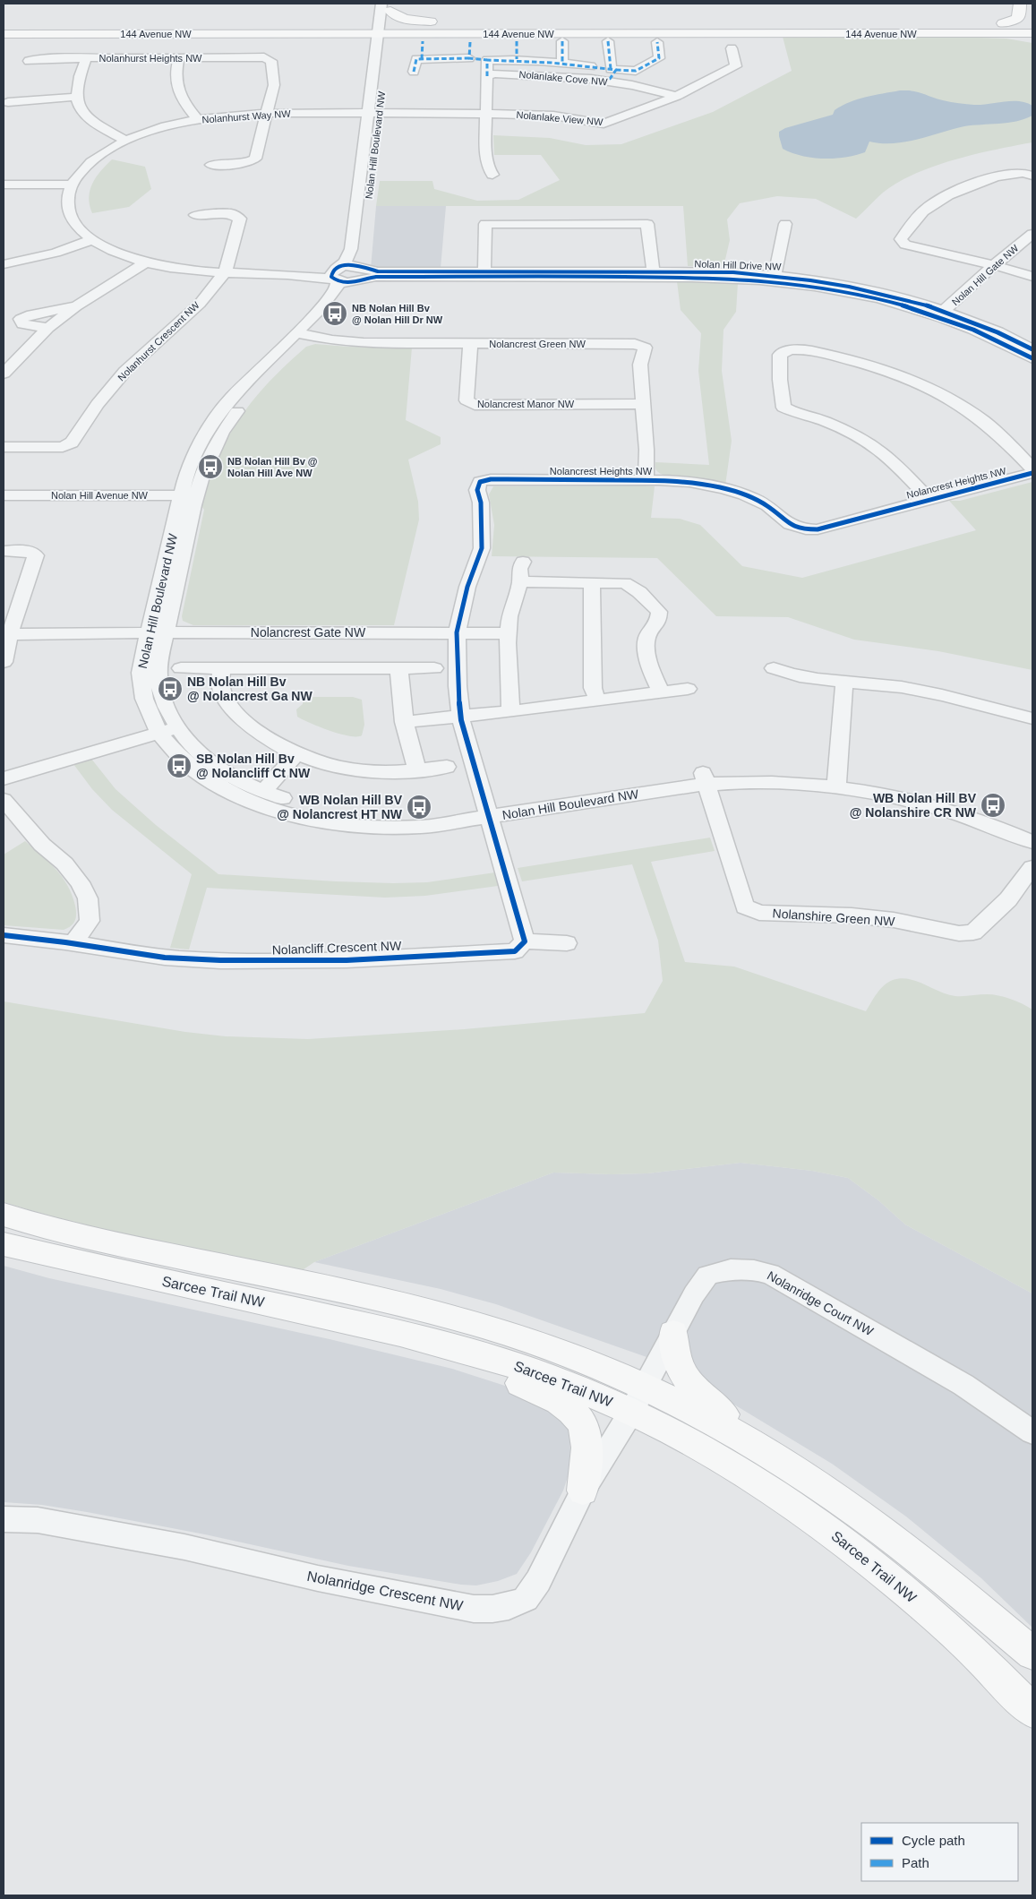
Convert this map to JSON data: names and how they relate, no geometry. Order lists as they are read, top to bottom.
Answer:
{
  "streets": {
    "main road": ["144 Avenue NW", "Sarcee Trail NW"],
    "street": [
      "Nolanhurst Heights NW",
      "Nolanlake Cove NW",
      "Nolanhurst Way NW",
      "Nolanlake View NW",
      "Nolan Hill Boulevard NW",
      "Nolan Hill Drive NW",
      "Nolan Hill Gate NW",
      "Nolanhurst Crescent NW",
      "Nolancrest Green NW",
      "Nolancrest Manor NW",
      "Nolancrest Heights NW",
      "Nolan Hill Avenue NW",
      "Nolancrest Gate NW",
      "Nolanshire Green NW",
      "Nolancliff Crescent NW",
      "Nolanridge Court NW",
      "Nolanridge Crescent NW"
    ]
  },
  "crossings": [
    ["144 Avenue NW", "Nolan Hill Boulevard NW"],
    ["Nolanhurst Heights NW", "Nolanhurst Way NW"],
    ["Nolanlake Cove NW", "Nolanlake View NW"],
    ["Nolanhurst Way NW", "Nolanlake View NW"],
    ["Nolanhurst Way NW", "Nolan Hill Boulevard NW"],
    ["Nolanlake View NW", "Nolan Hill Boulevard NW"],
    ["Nolan Hill Boulevard NW", "Nolan Hill Drive NW"],
    ["Nolan Hill Boulevard NW", "Nolancrest Green NW"],
    ["Nolan Hill Boulevard NW", "Nolancrest Heights NW"],
    ["Nolan Hill Boulevard NW", "Nolan Hill Avenue NW"],
    ["Nolan Hill Boulevard NW", "Nolancrest Gate NW"],
    ["Nolan Hill Boulevard NW", "Nolanshire Green NW"],
    ["Nolan Hill Drive NW", "Nolan Hill Gate NW"],
    ["Nolancrest Green NW", "Nolancrest Manor NW"],
    ["Nolancrest Green NW", "Nolancrest Heights NW"],
    ["Nolancrest Heights NW", "Nolancrest Gate NW"],
    ["Sarcee Trail NW", "Nolanridge Court NW"],
    ["Sarcee Trail NW", "Nolanridge Crescent NW"],
    ["Nolanridge Court NW", "Nolanridge Crescent NW"]
  ],
  "places": {
    "bus stop": [
      "NB Nolan Hill Bv @ Nolan Hill Dr NW",
      "NB Nolan Hill Bv @ Nolan Hill Ave NW",
      "NB Nolan Hill Bv @ Nolancrest Ga NW",
      "SB Nolan Hill Bv @ Nolancliff Ct NW",
      "WB Nolan Hill BV @ Nolanshire CR NW",
      "WB Nolan Hill BV @ Nolancrest HT NW"
    ]
  },
  "legend": ["Cycle path", "Path"]
}
